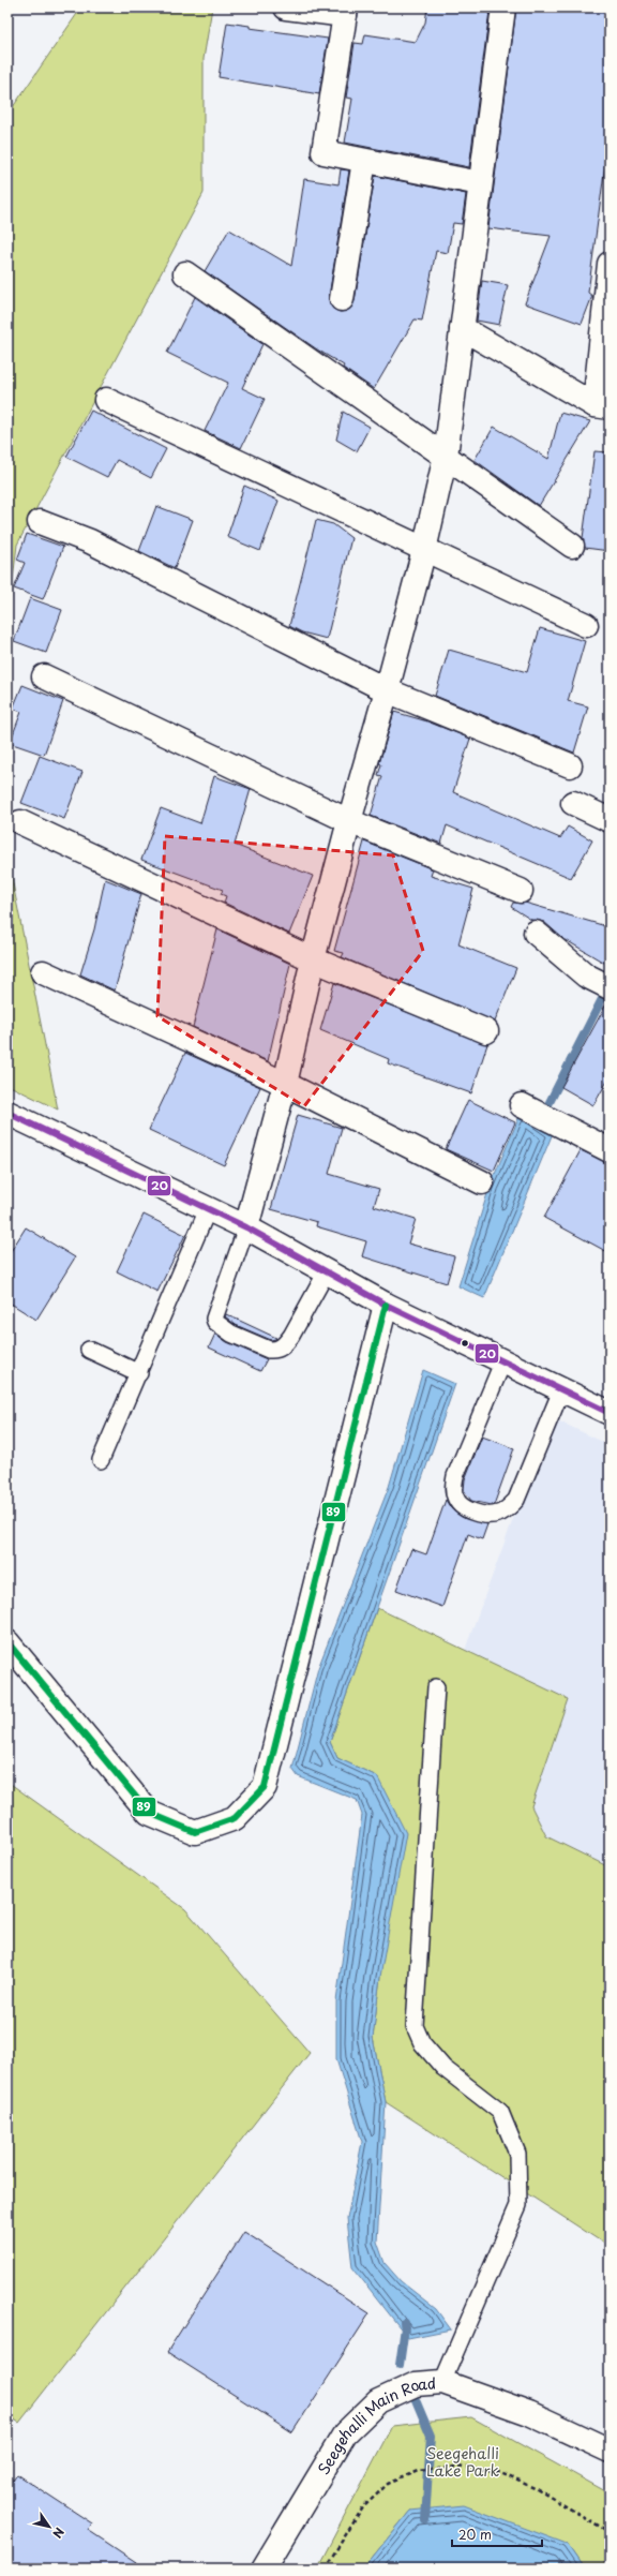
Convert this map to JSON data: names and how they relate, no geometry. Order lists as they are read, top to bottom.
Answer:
{
  "streets": {
    "street": ["Seegehalli Main Road"]
  },
  "parks": ["Seegehalli Lake Park"],
  "lines": ["transit line 20", "transit line 89"],
  "scale_bar": "20 m",
  "north": "bottom right"
}
